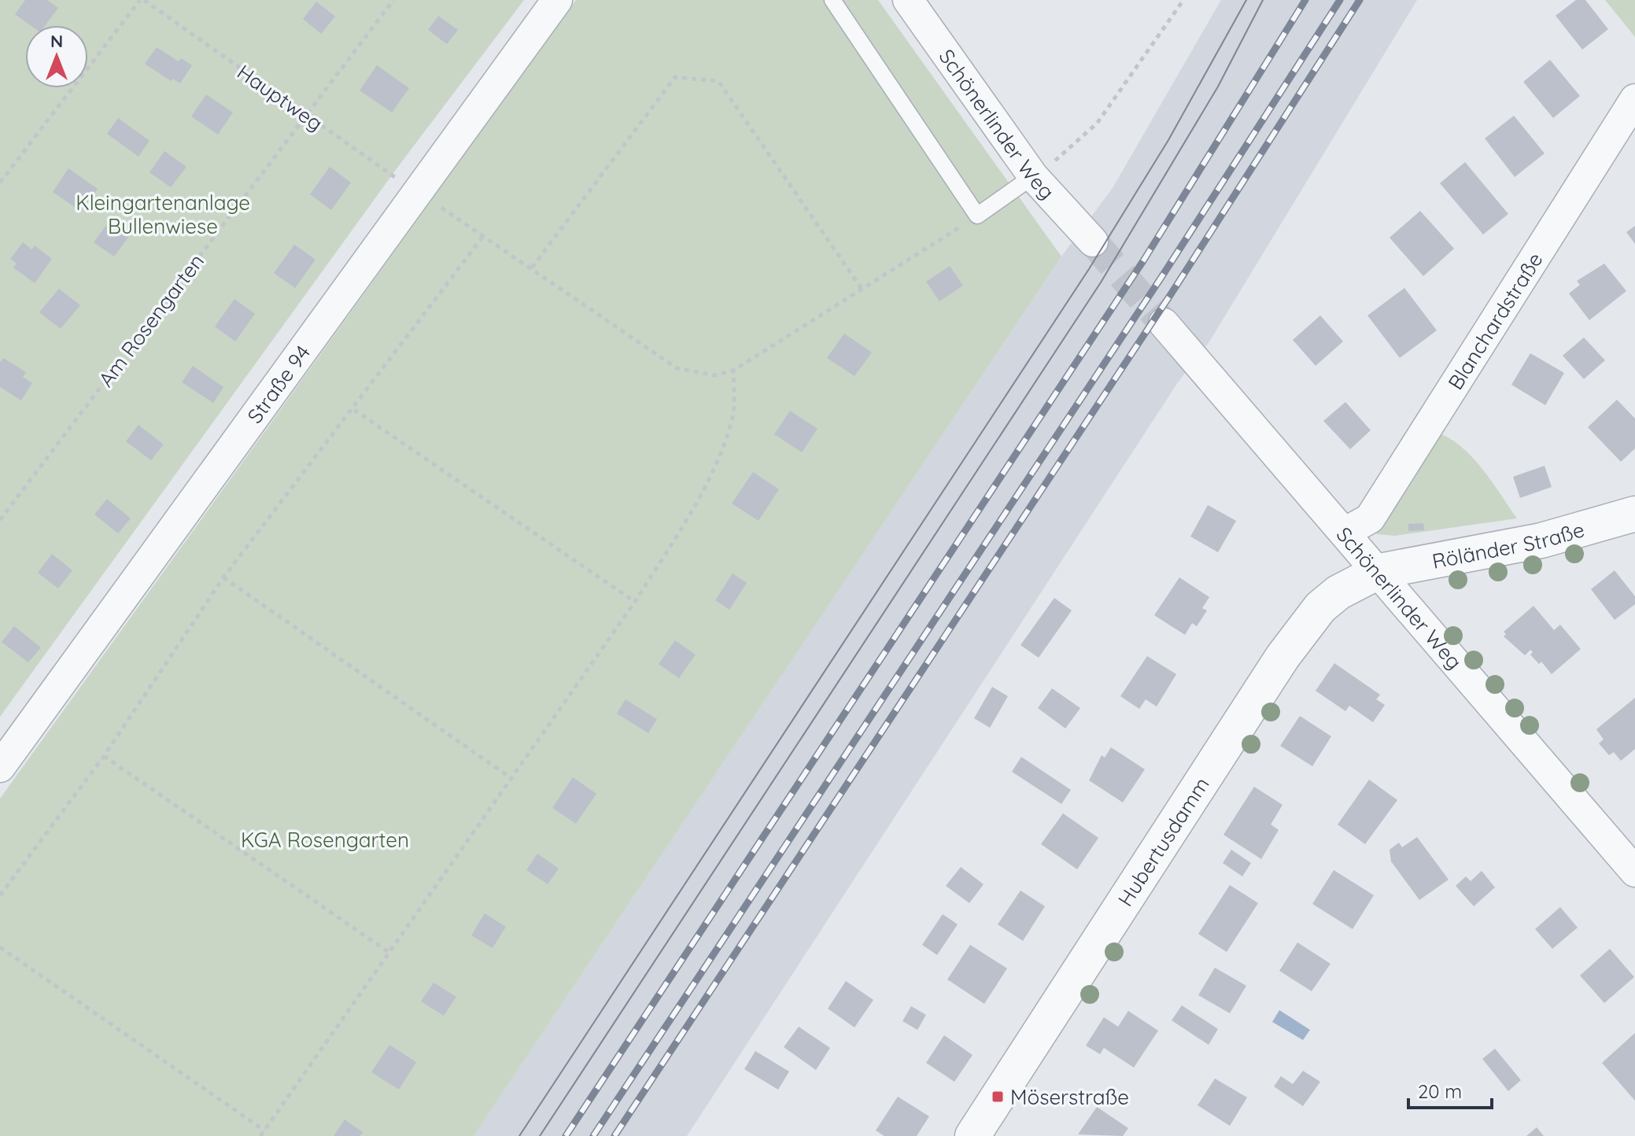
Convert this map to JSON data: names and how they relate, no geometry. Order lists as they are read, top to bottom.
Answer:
{
  "streets": {
    "street": [
      "Schönerlinder Weg",
      "Blanchardstraße",
      "Straße 94",
      "Röländer Straße",
      "Hubertusdamm"
    ],
    "path": ["Hauptweg", "Am Rosengarten"]
  },
  "crossings": [
    ["Hauptweg", "Am Rosengarten"],
    ["Hauptweg", "Straße 94"],
    ["Schönerlinder Weg", "Blanchardstraße"],
    ["Schönerlinder Weg", "Röländer Straße"],
    ["Schönerlinder Weg", "Hubertusdamm"],
    ["Röländer Straße", "Hubertusdamm"]
  ],
  "parks": ["Kleingartenanlage Bullenwiese", "KGA Rosengarten"],
  "places": {
    "transit": ["Möserstraße"]
  },
  "scale_bar": "20 m",
  "north": "top"
}
